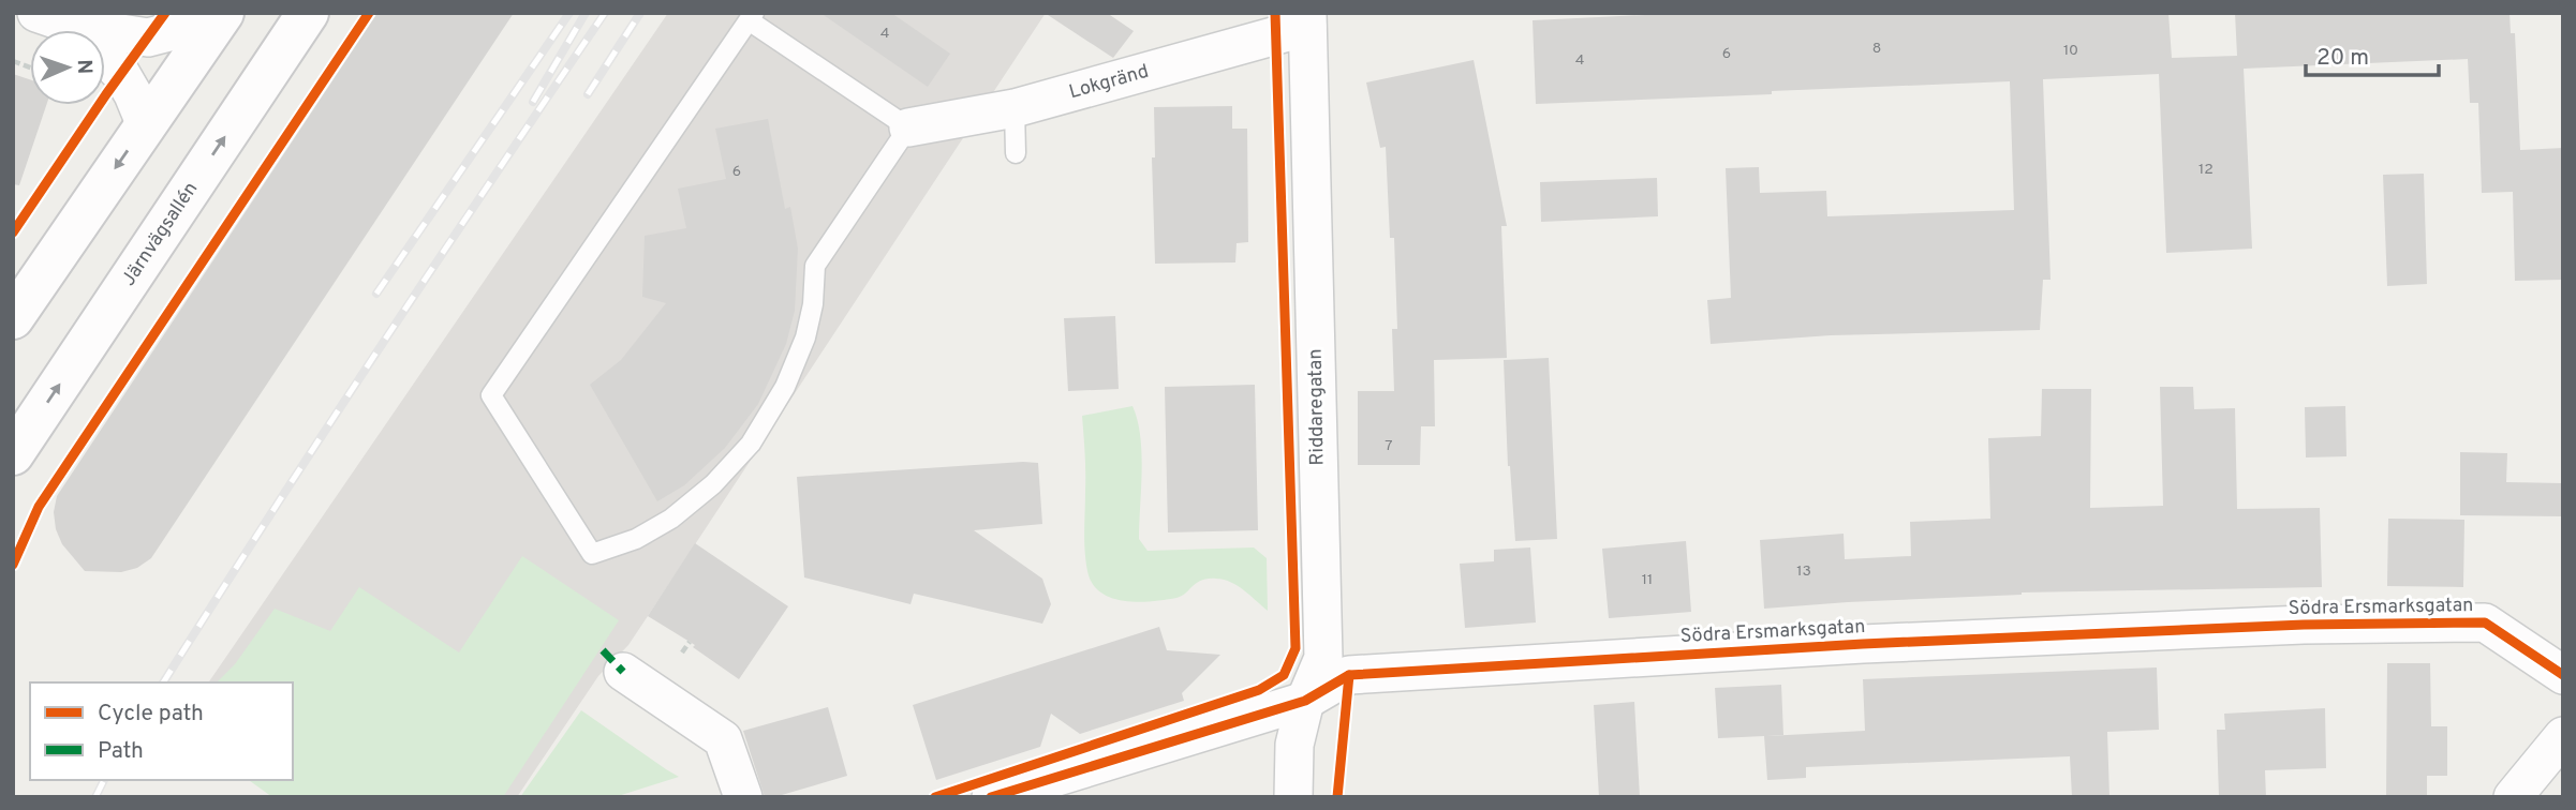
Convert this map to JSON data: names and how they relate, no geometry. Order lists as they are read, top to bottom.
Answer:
{
  "streets": {
    "main road": ["Järnvägsallén"],
    "street": ["Lokgränd", "Riddaregatan", "Södra Ersmarksgatan"]
  },
  "crossings": [
    ["Lokgränd", "Riddaregatan"],
    ["Riddaregatan", "Södra Ersmarksgatan"]
  ],
  "house_numbers": [
    "4",
    "8",
    "10",
    "6",
    "4",
    "12",
    "6",
    "7",
    "13",
    "11"
  ],
  "legend": ["Cycle path", "Path"],
  "scale_bar": "20 m",
  "north": "right"
}
